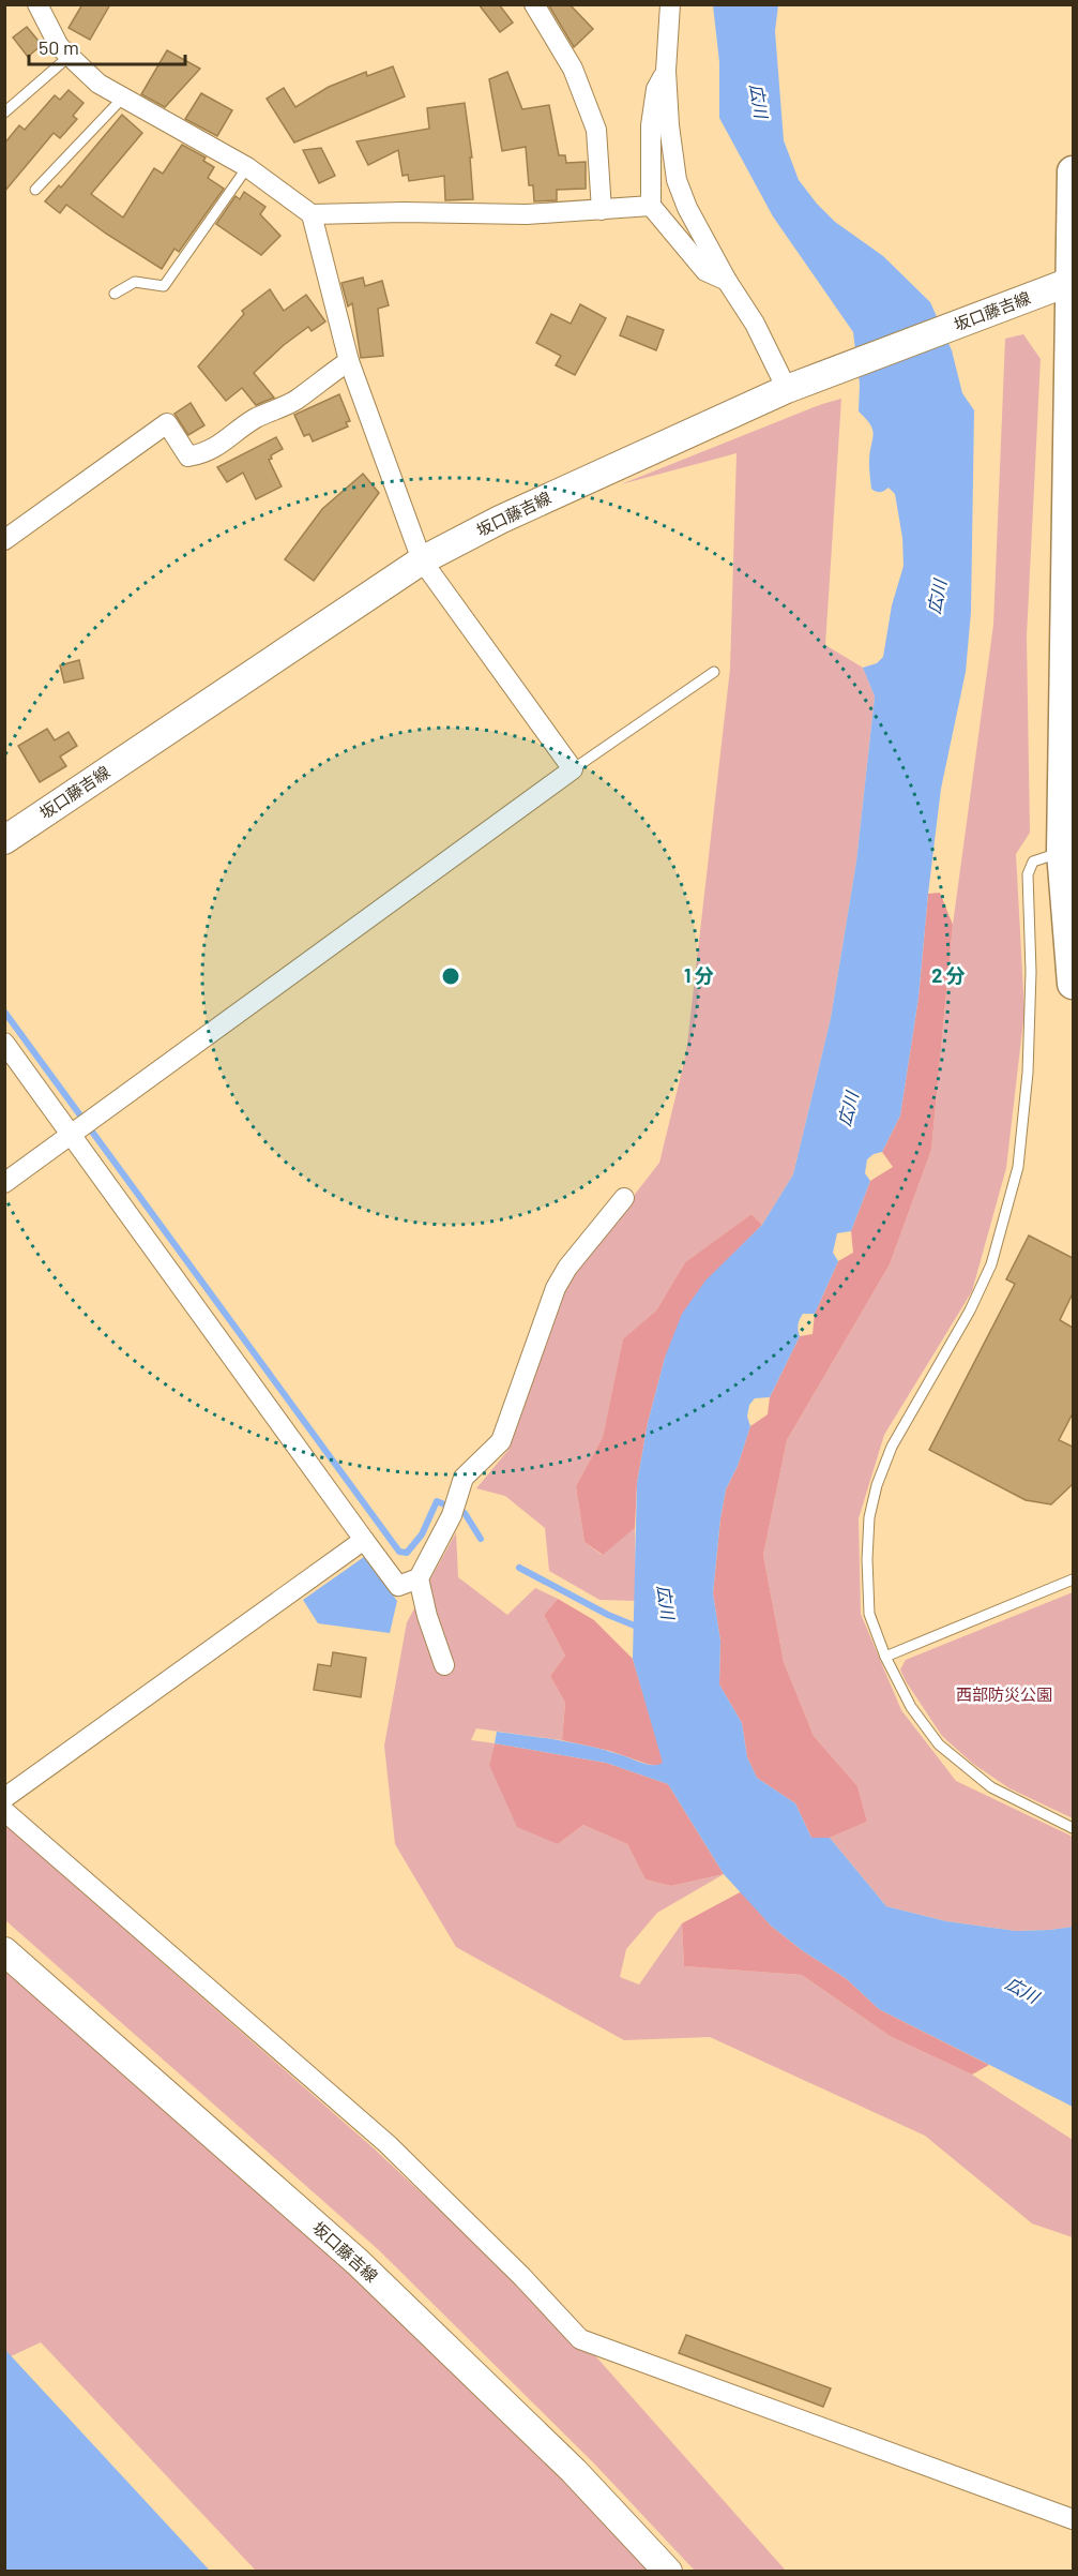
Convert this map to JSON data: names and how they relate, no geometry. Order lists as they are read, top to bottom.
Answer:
{
  "streets": {
    "main road": ["坂口藤吉線"]
  },
  "water": ["広川"],
  "parks": ["西部防災公園"],
  "scale_bar": "50 m",
  "rings": ["1 分", "2 分"]
}
